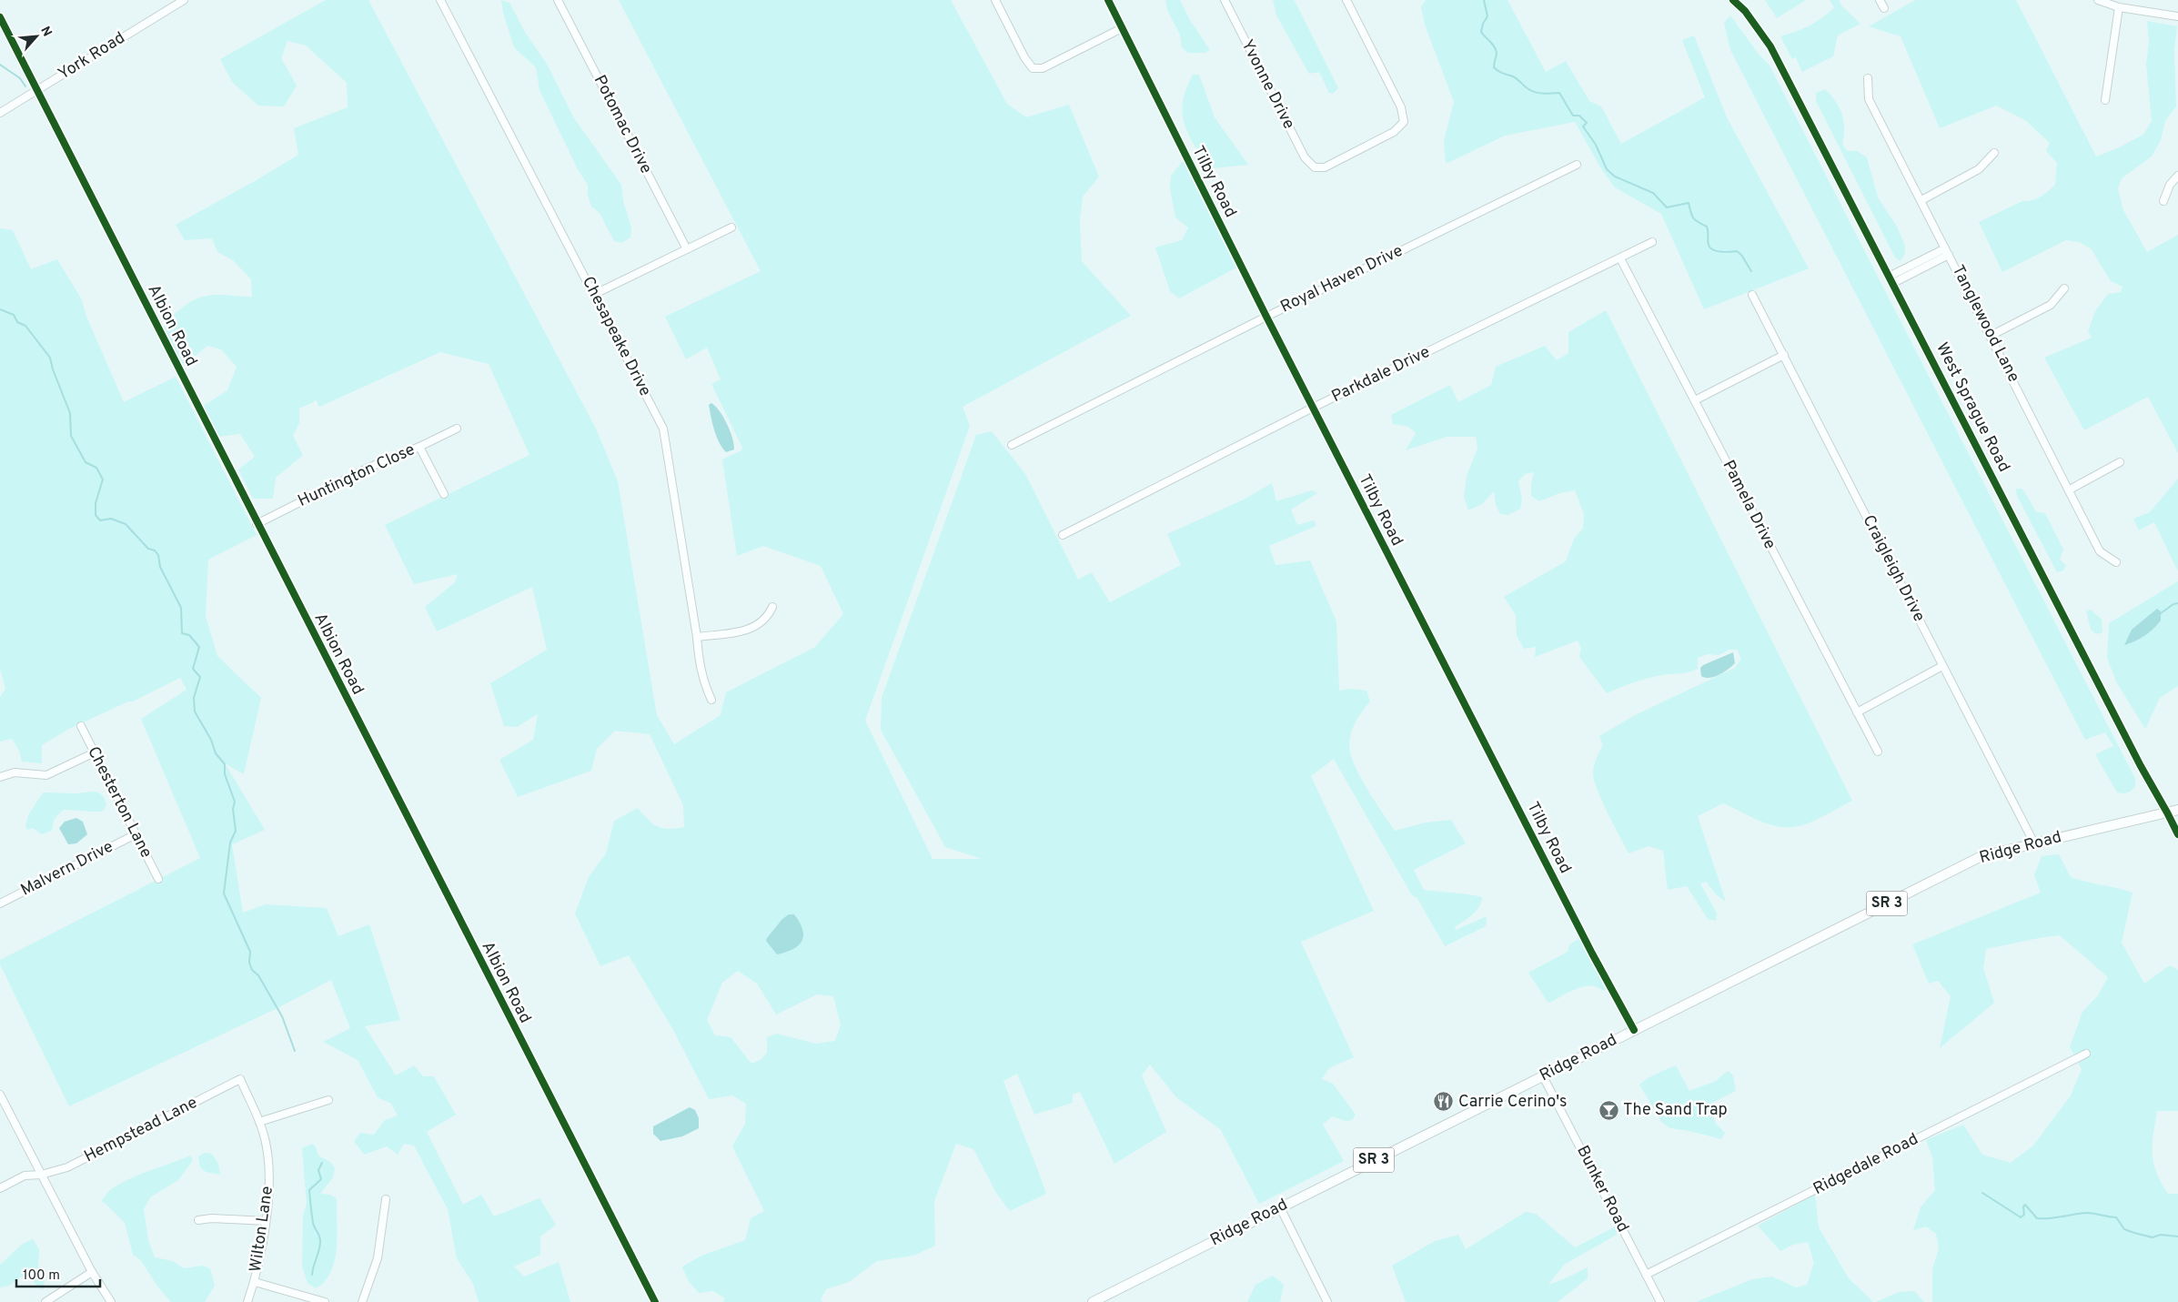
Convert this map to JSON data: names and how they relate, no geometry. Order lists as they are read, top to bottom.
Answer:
{
  "streets": {
    "main road": ["Ridge Road", "SR 3"],
    "street": [
      "York Road",
      "Yvonne Drive",
      "Potomac Drive",
      "Tilby Road",
      "Royal Haven Drive",
      "Tanglewood Lane",
      "Albion Road",
      "Chesapeake Drive",
      "Parkdale Drive",
      "West Sprague Road",
      "Huntington Close",
      "Pamela Drive",
      "Craigleigh Drive",
      "Chesterton Lane",
      "Malvern Drive",
      "Hempstead Lane",
      "Ridgedale Road",
      "Bunker Road",
      "Wilton Lane"
    ]
  },
  "crossings": [
    ["York Road", "Albion Road"],
    ["Tilby Road", "Royal Haven Drive"],
    ["Tilby Road", "Parkdale Drive"],
    ["Tilby Road", "Ridge Road"],
    ["Albion Road", "Huntington Close"],
    ["Parkdale Drive", "Pamela Drive"],
    ["West Sprague Road", "Ridge Road"],
    ["Craigleigh Drive", "Ridge Road"],
    ["Chesterton Lane", "Malvern Drive"],
    ["Ridge Road", "Bunker Road"],
    ["Hempstead Lane", "Wilton Lane"],
    ["Ridgedale Road", "Bunker Road"]
  ],
  "places": {
    "restaurant": ["Carrie Cerino's"],
    "bar": ["The Sand Trap"]
  },
  "scale_bar": "100 m",
  "north": "top right"
}
